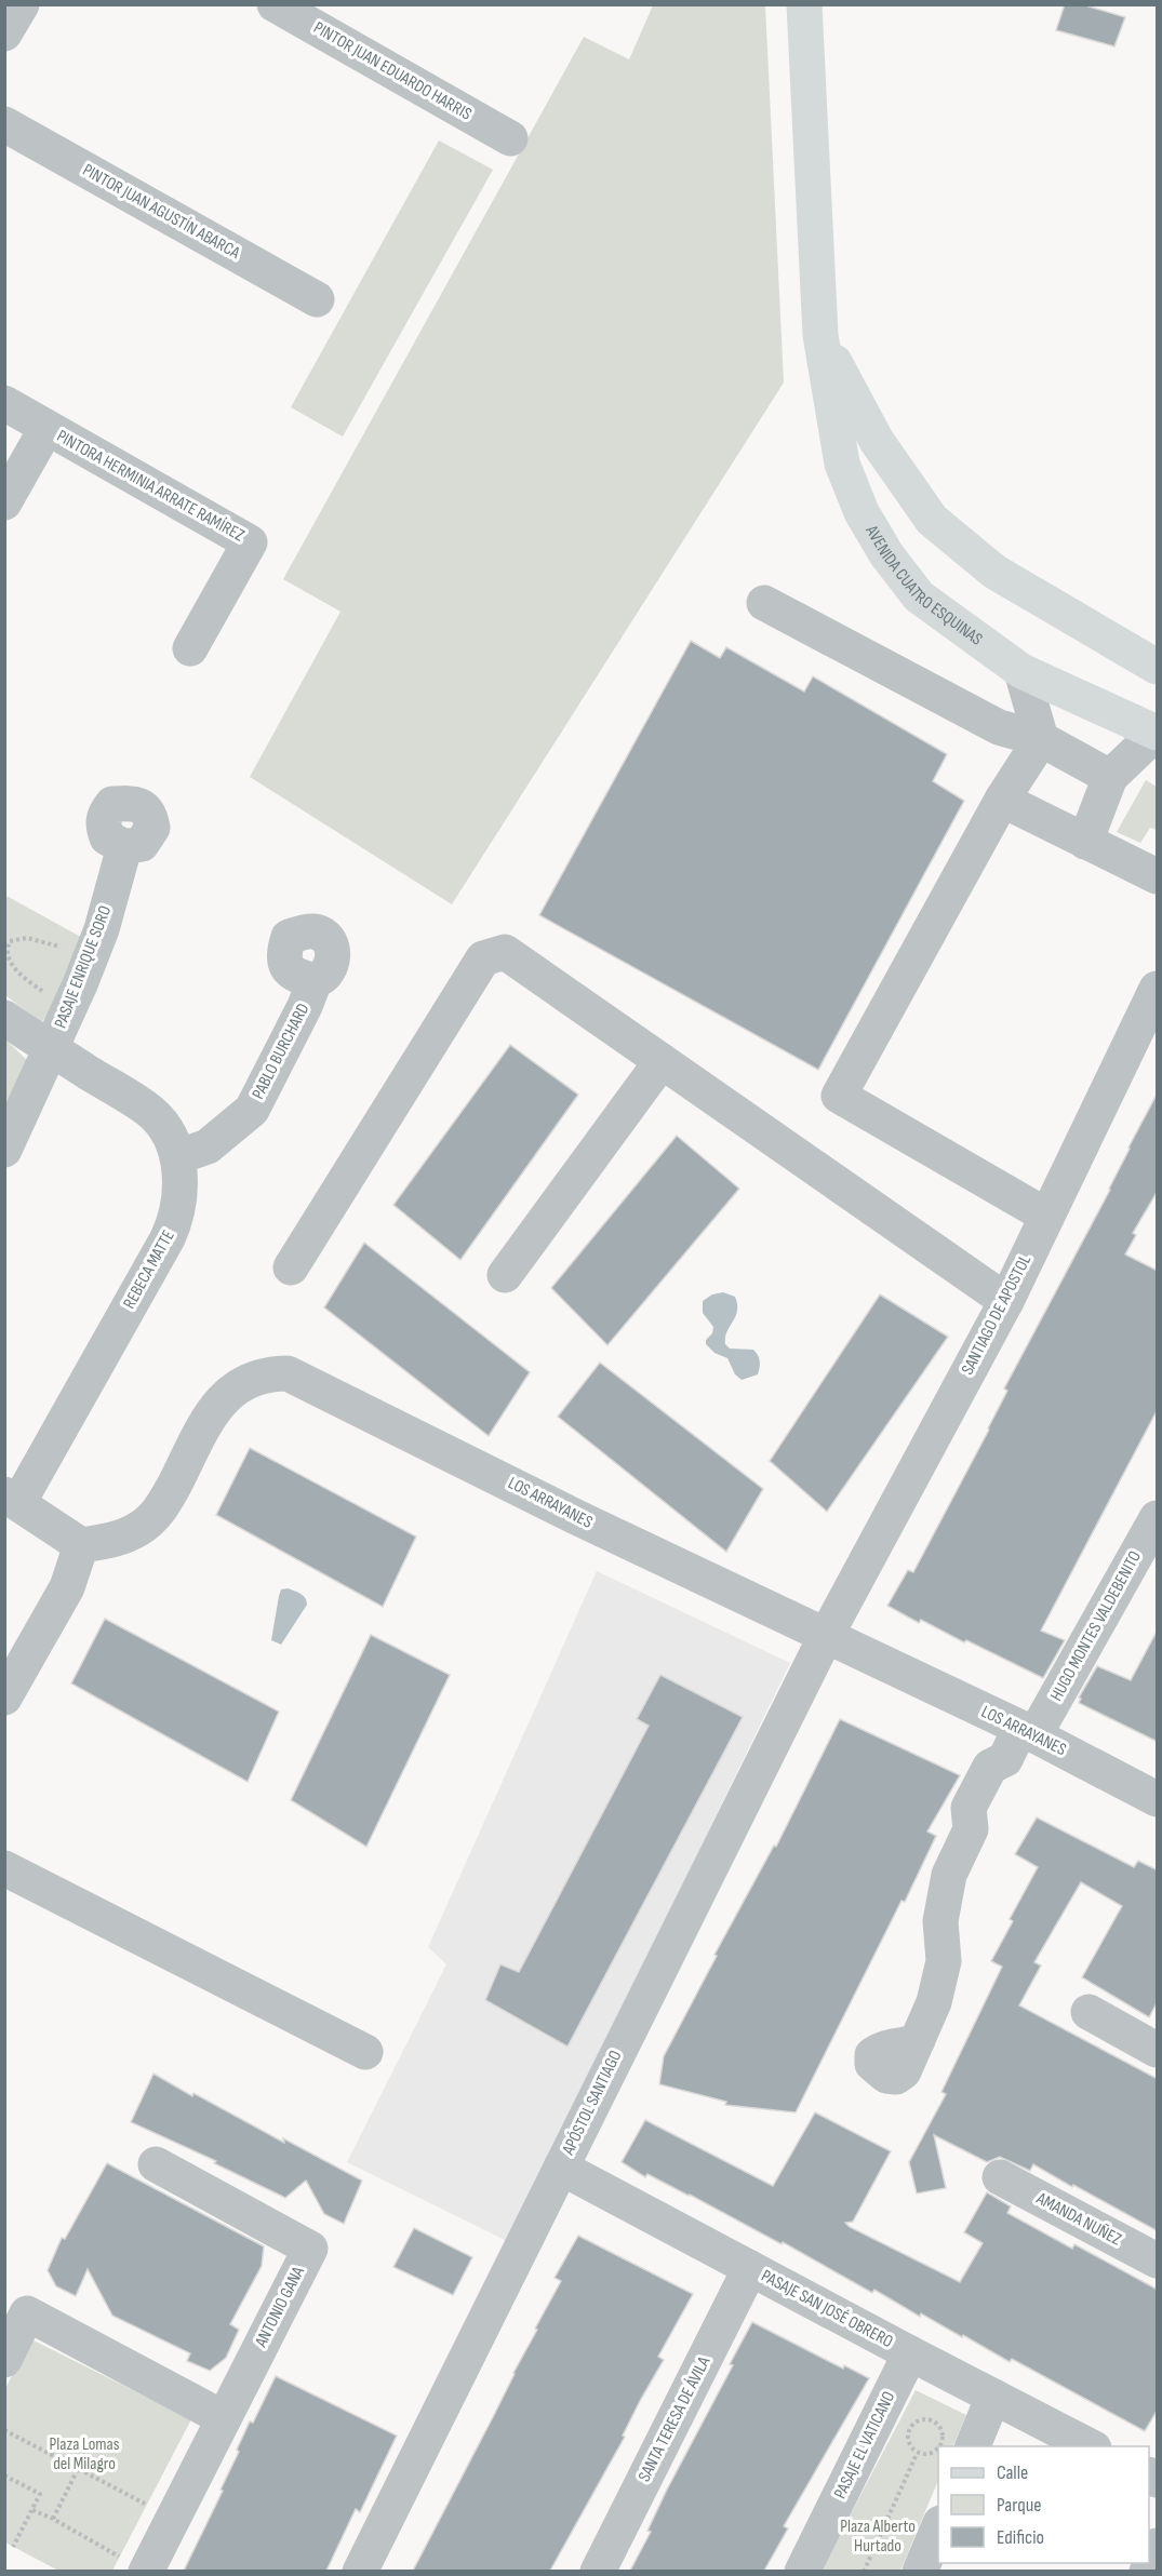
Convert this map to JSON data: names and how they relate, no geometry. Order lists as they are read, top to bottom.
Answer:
{
  "streets": {
    "main road": ["AVENIDA CUATRO ESQUINAS"],
    "street": [
      "PINTOR JUAN EDUARDO HARRIS",
      "PINTOR JUAN AGUSTÍN ABARCA",
      "PINTORA HERMINIA ARRATE RAMÍREZ",
      "PASAJE ENRIQUE SORO",
      "PABLO BURCHARD",
      "REBECA MATTE",
      "SANTIAGO DE APOSTOL",
      "LOS ARRAYANES",
      "HUGO MONTES VALDEBENITO",
      "APÓSTOL SANTIAGO",
      "AMANDA NUÑEZ",
      "ANTONIO GANA",
      "PASAJE SAN JOSÉ OBRERO",
      "SANTA TERESA DE ÁVILA",
      "PASAJE EL VATICANO"
    ]
  },
  "crossings": [
    ["PASAJE ENRIQUE SORO", "REBECA MATTE"],
    ["PABLO BURCHARD", "REBECA MATTE"],
    ["SANTIAGO DE APOSTOL", "LOS ARRAYANES"],
    ["SANTIAGO DE APOSTOL", "APÓSTOL SANTIAGO"],
    ["LOS ARRAYANES", "HUGO MONTES VALDEBENITO"],
    ["LOS ARRAYANES", "APÓSTOL SANTIAGO"],
    ["APÓSTOL SANTIAGO", "PASAJE SAN JOSÉ OBRERO"],
    ["PASAJE SAN JOSÉ OBRERO", "SANTA TERESA DE ÁVILA"],
    ["PASAJE SAN JOSÉ OBRERO", "PASAJE EL VATICANO"]
  ],
  "parks": ["Plaza Lomas del Milagro", "Plaza Alberto Hurtado"],
  "legend": ["Calle", "Parque", "Edificio"]
}
